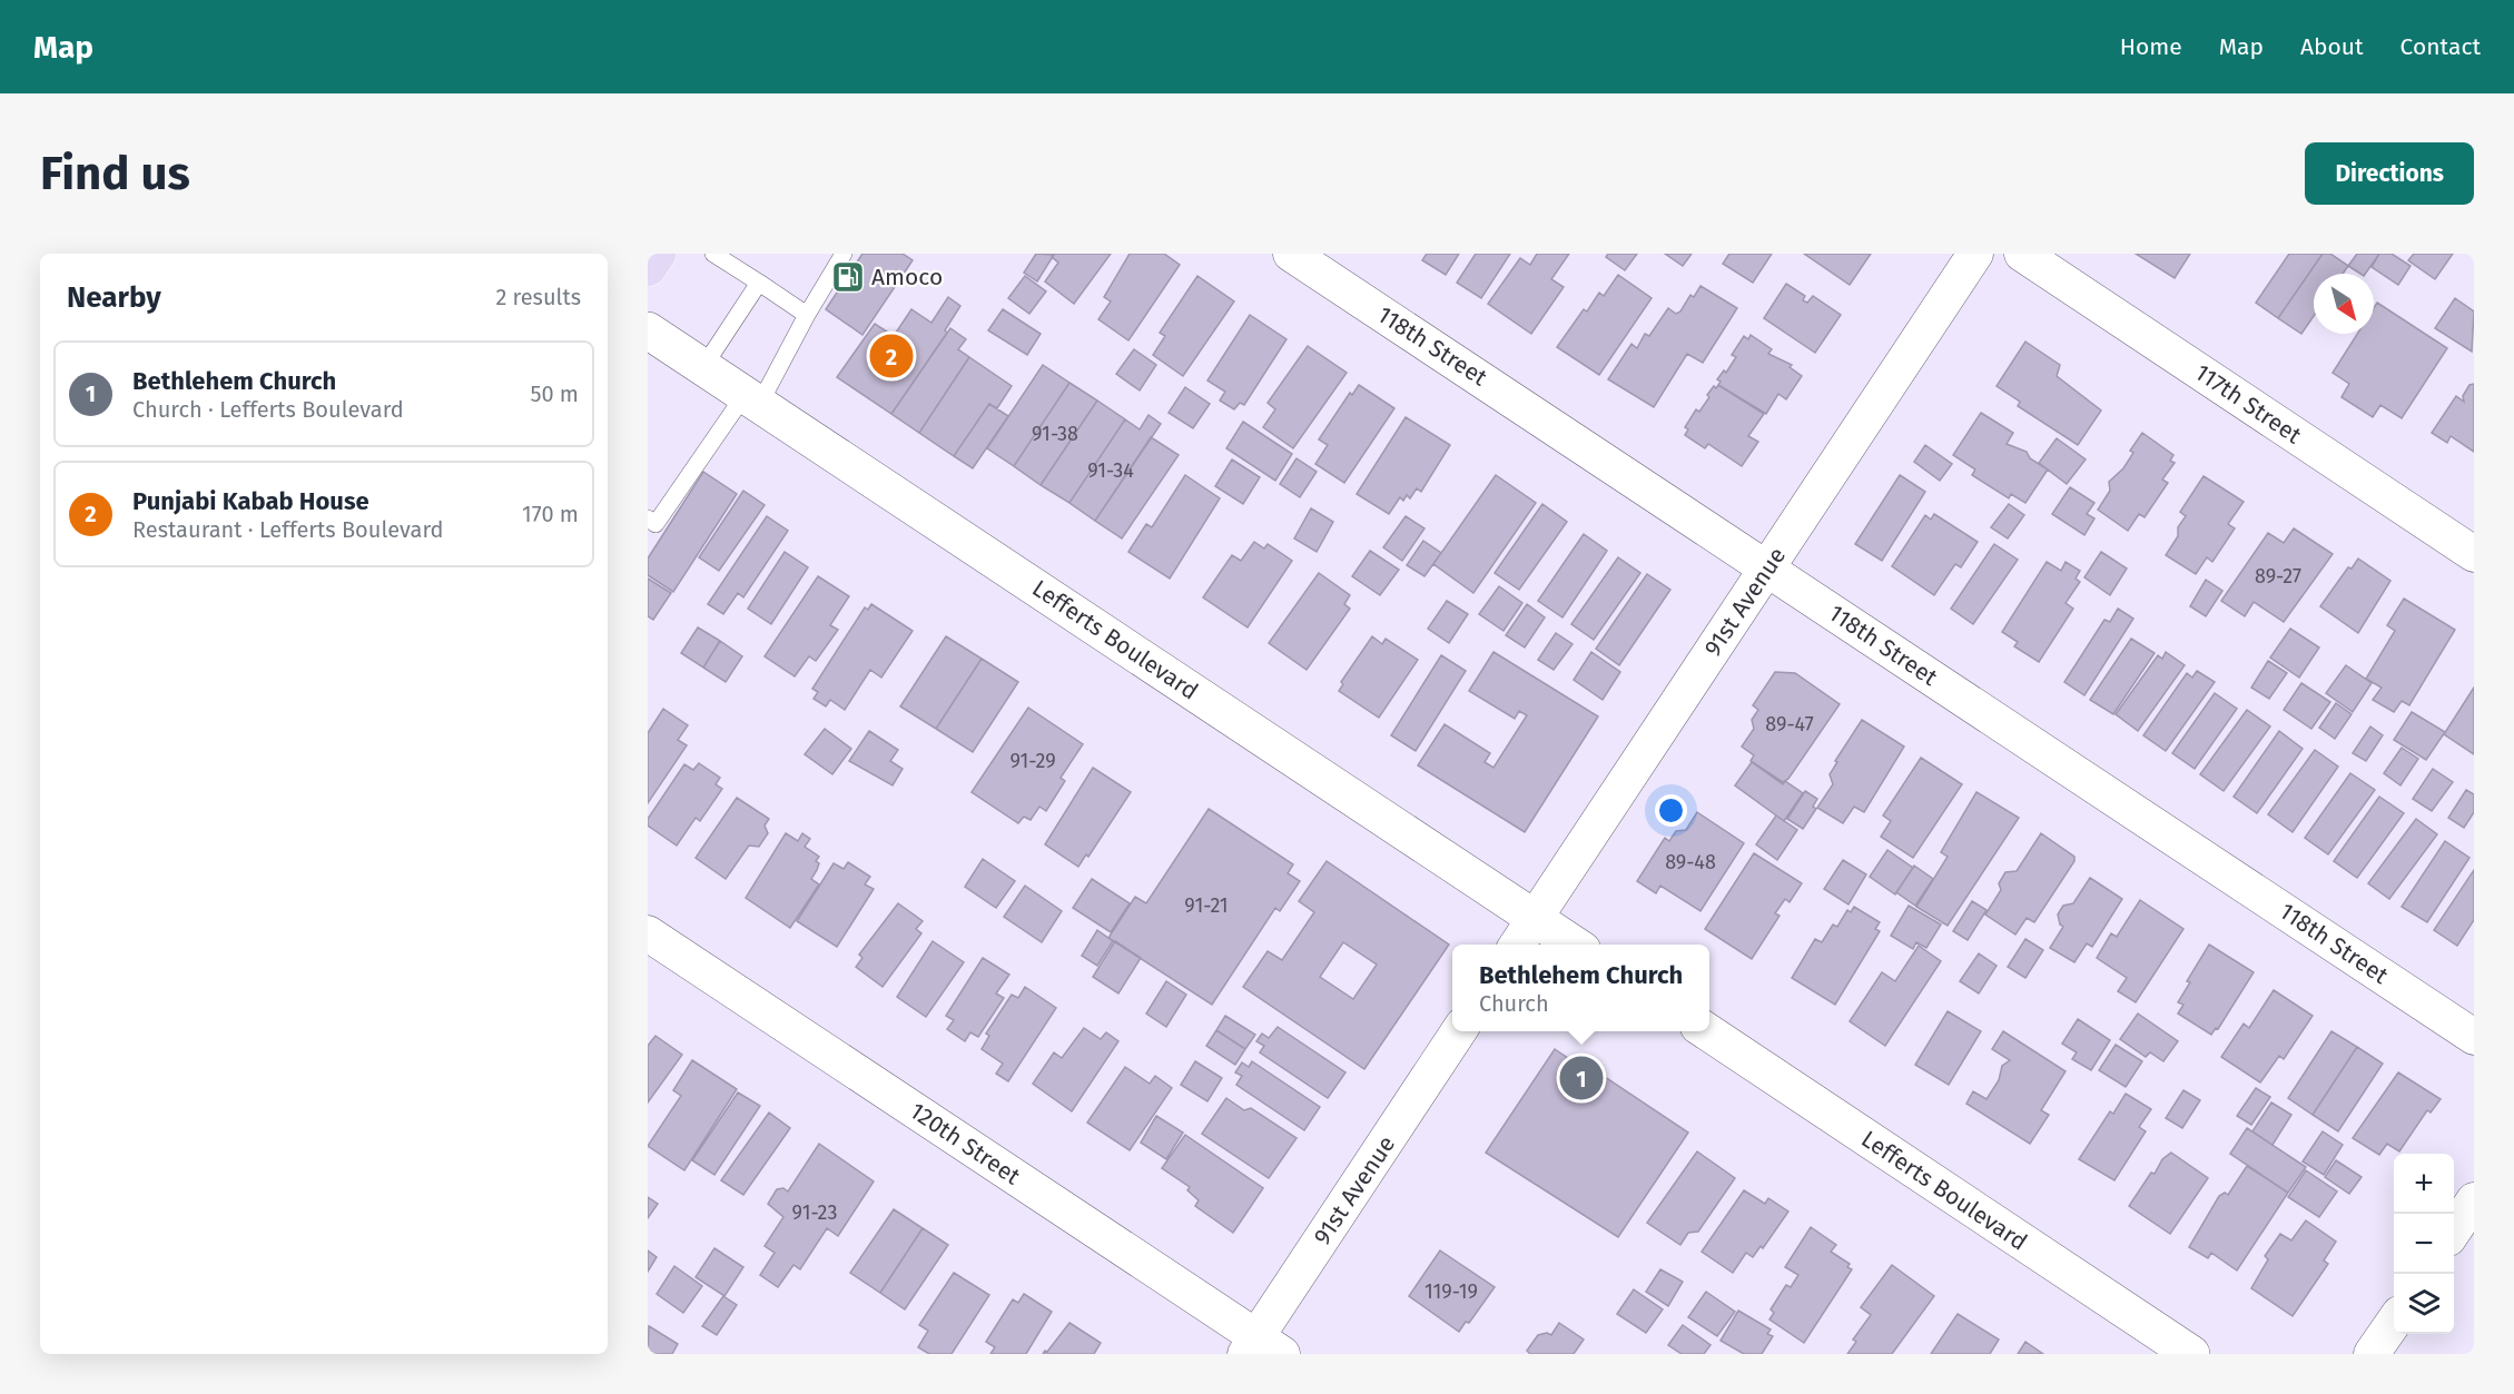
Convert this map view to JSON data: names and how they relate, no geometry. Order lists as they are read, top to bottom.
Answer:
{
  "streets": {
    "street": [
      "118th Street",
      "117th Street",
      "91st Avenue",
      "Lefferts Boulevard",
      "120th Street"
    ]
  },
  "crossings": [
    ["118th Street", "91st Avenue"],
    ["91st Avenue", "Lefferts Boulevard"],
    ["91st Avenue", "120th Street"]
  ],
  "places": {
    "fuel station": ["Amoco"]
  },
  "house_numbers": [
    "91-38",
    "91-34",
    "89-27",
    "89-47",
    "91-29",
    "89-48",
    "91-21",
    "91-23",
    "119-19"
  ],
  "north": "bottom right",
  "page": {
    "header": "Map",
    "nav": [
      "Home",
      "Map",
      "About",
      "Contact"
    ],
    "buttons": "Directions",
    "title": "Find us",
    "heading": ["Nearby", "2 results"],
    "pins": ["2", "1"],
    "list": [
      {
        "mark": "1",
        "name": "Bethlehem Church",
        "note": "Church · Lefferts Boulevard",
        "value": "50 m"
      },
      {
        "mark": "2",
        "name": "Punjabi Kabab House",
        "note": "Restaurant · Lefferts Boulevard",
        "value": "170 m"
      }
    ],
    "popup": ["Bethlehem Church", "Church"],
    "map_buttons": ["+", "−"]
  }
}
